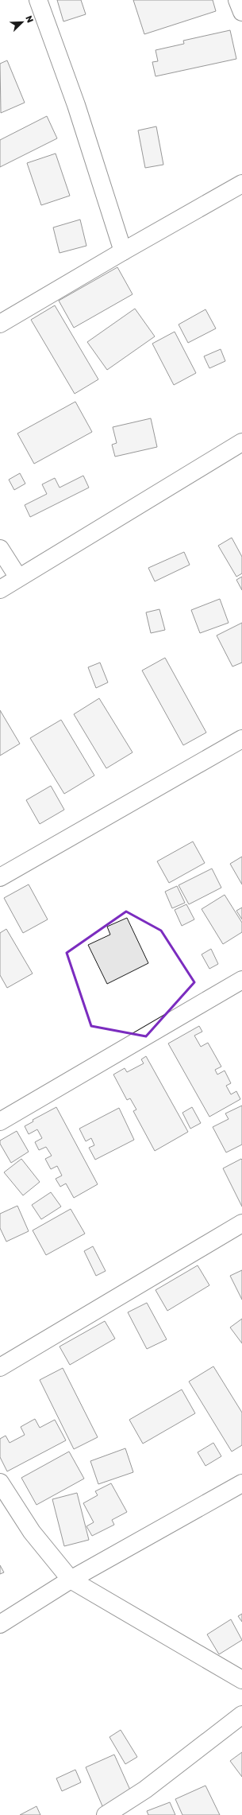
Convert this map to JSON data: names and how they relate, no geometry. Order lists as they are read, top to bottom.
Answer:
{
  "north": "top right"
}
